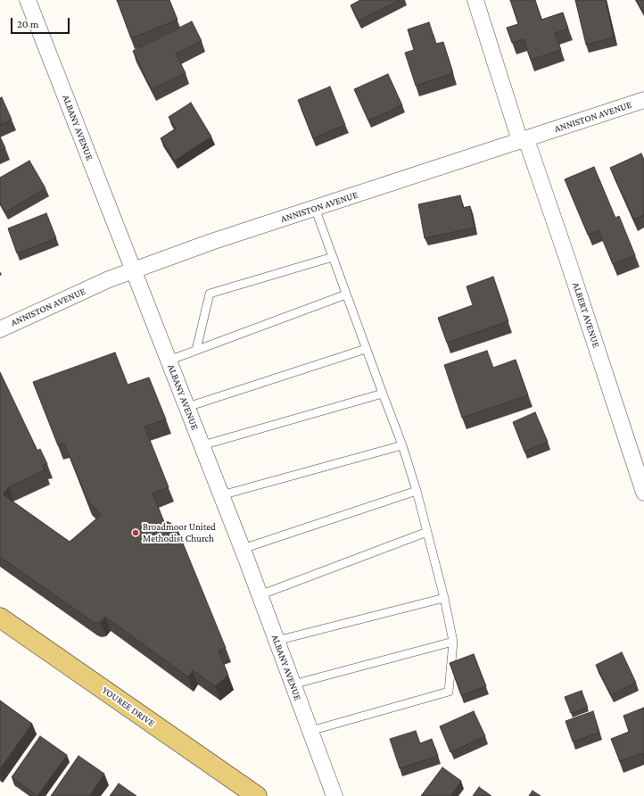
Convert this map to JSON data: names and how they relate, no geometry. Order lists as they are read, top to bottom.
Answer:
{
  "streets": {
    "main road": ["YOUREE DRIVE"],
    "street": ["ANNISTON AVENUE", "ALBANY AVENUE", "ALBERT AVENUE"]
  },
  "crossings": [
    ["ANNISTON AVENUE", "ALBANY AVENUE"],
    ["ANNISTON AVENUE", "ALBERT AVENUE"]
  ],
  "places": ["Broadmoor United Methodist Church"],
  "scale_bar": "20 m"
}
